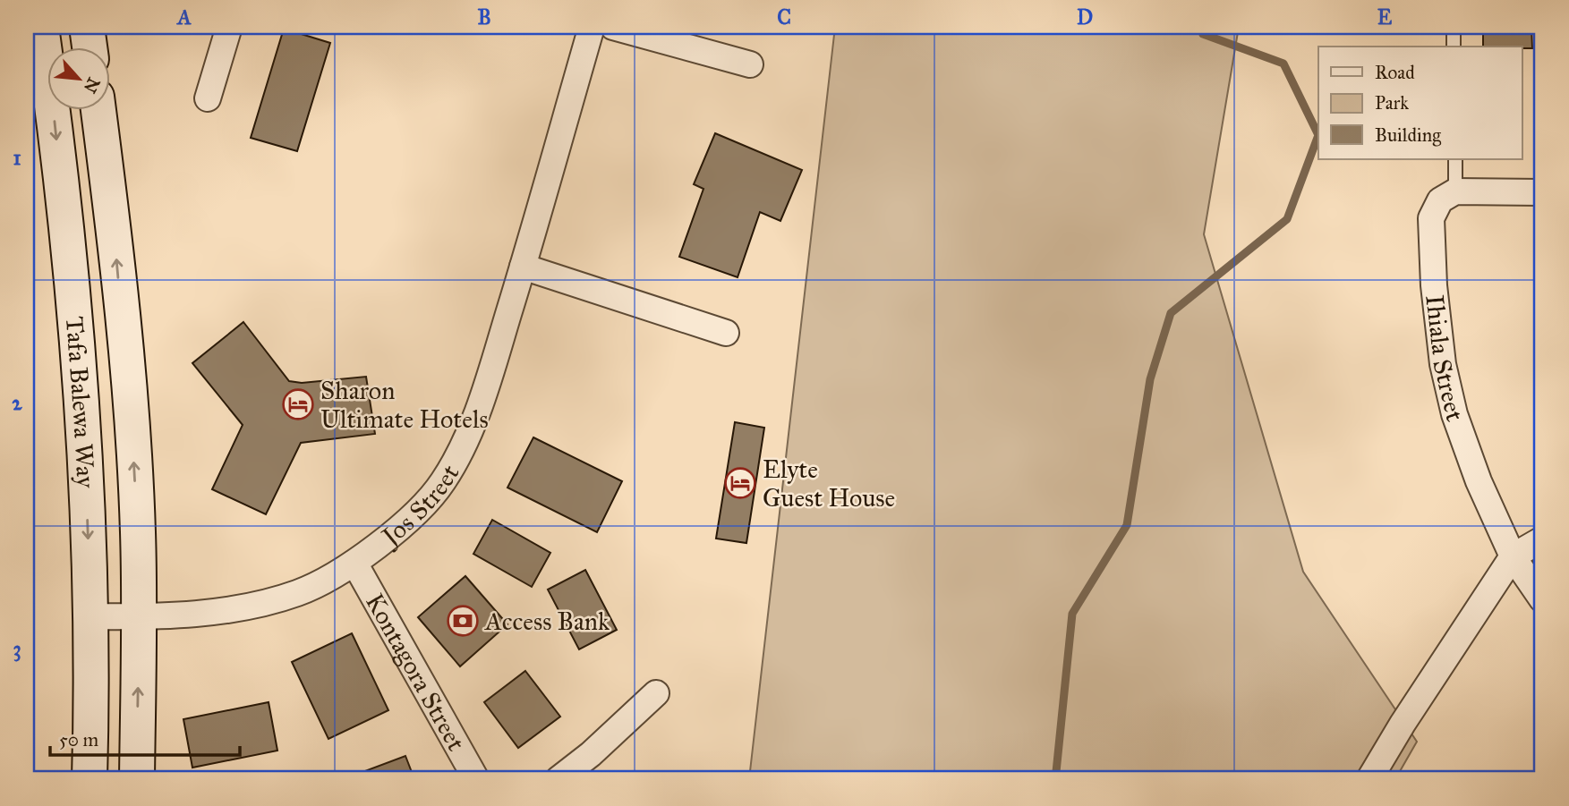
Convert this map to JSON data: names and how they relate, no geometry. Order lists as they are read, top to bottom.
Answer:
{
  "streets": {
    "main road": ["Tafa Balewa Way"],
    "street": ["Ihiala Street", "Jos Street", "Kontagora Street"]
  },
  "crossings": [
    ["Tafa Balewa Way", "Jos Street"],
    ["Jos Street", "Kontagora Street"]
  ],
  "places": {
    "hotel": ["Sharon Ultimate Hotels", "Elyte Guest House"],
    "bank": ["Access Bank"]
  },
  "legend": ["Road", "Park", "Building"],
  "scale_bar": "50 m",
  "north": "bottom right",
  "grid": {
    "columns": [
      "A",
      "B",
      "C",
      "D",
      "E"
    ],
    "rows": ["1", "2", "3"]
  }
}
